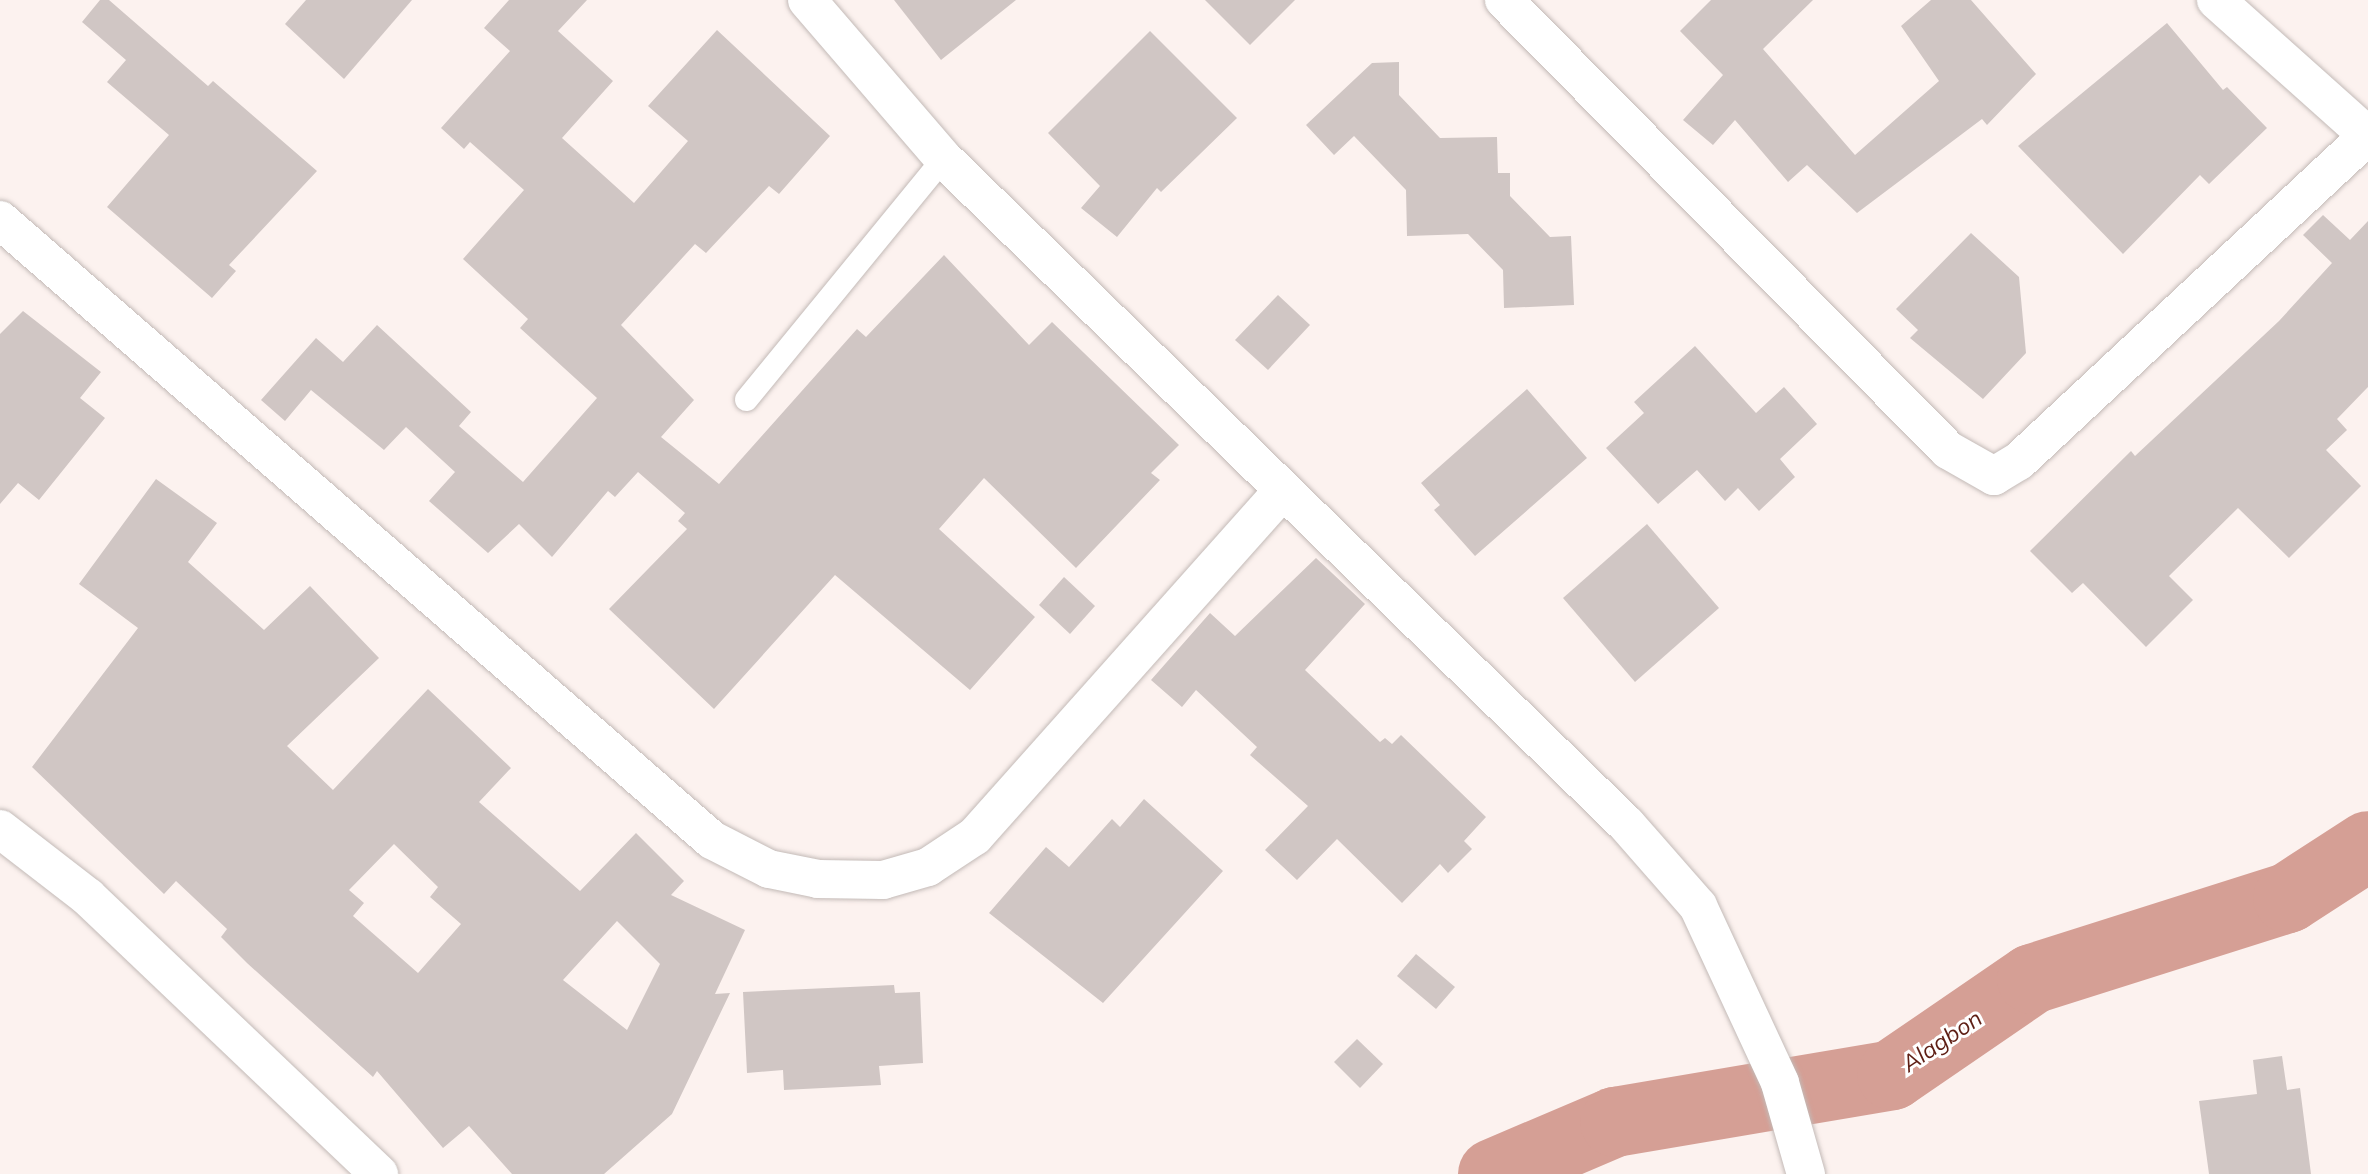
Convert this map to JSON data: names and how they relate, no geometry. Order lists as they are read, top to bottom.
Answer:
{
  "water": ["Alagbon"]
}
